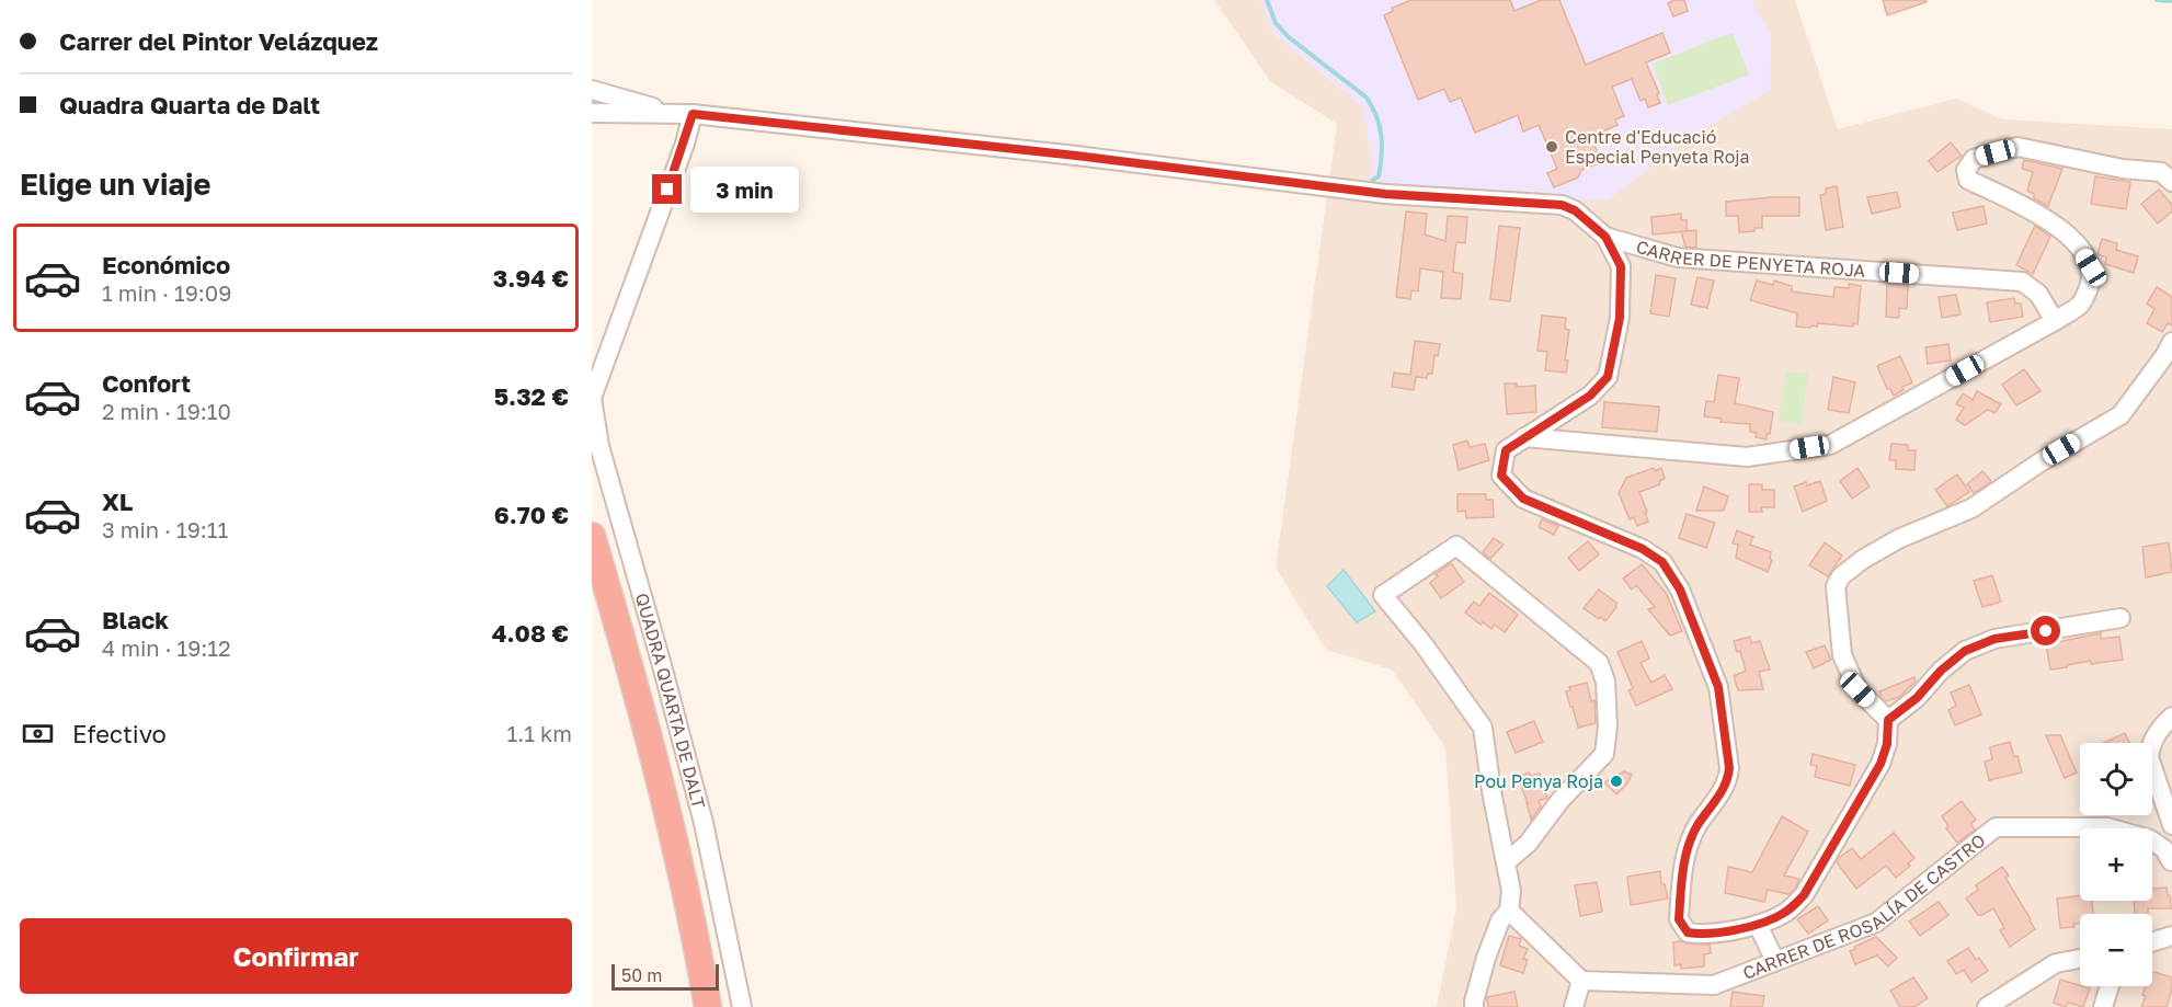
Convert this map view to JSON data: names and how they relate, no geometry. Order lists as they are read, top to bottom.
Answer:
{
  "streets": {
    "street": ["CARRER DE PENYETA ROJA", "QUADRA QUARTA DE DALT", "CARRER DE ROSALÍA DE CASTRO"]
  },
  "places": ["Centre d'Educació Especial Penyeta Roja", "Pou Penya Roja"],
  "scale_bar": "50 m",
  "page": {
    "banner": ["Carrer del Pintor Velázquez", "Quadra Quarta de Dalt"],
    "heading": "Elige un viaje",
    "bubble": "3 min",
    "list": [
      {
        "name": "Económico",
        "note": "1 min · 19:09",
        "value": "3.94 €"
      },
      {
        "name": "Confort",
        "note": "2 min · 19:10",
        "value": "5.32 €"
      },
      {
        "name": "XL",
        "note": "3 min · 19:11",
        "value": "6.70 €"
      },
      {
        "name": "Black",
        "note": "4 min · 19:12",
        "value": "4.08 €"
      }
    ],
    "pay": ["Efectivo", "1.1 km"],
    "map_buttons": ["+", "−"],
    "buttons": "Confirmar",
    "scale": "50 m"
  }
}
